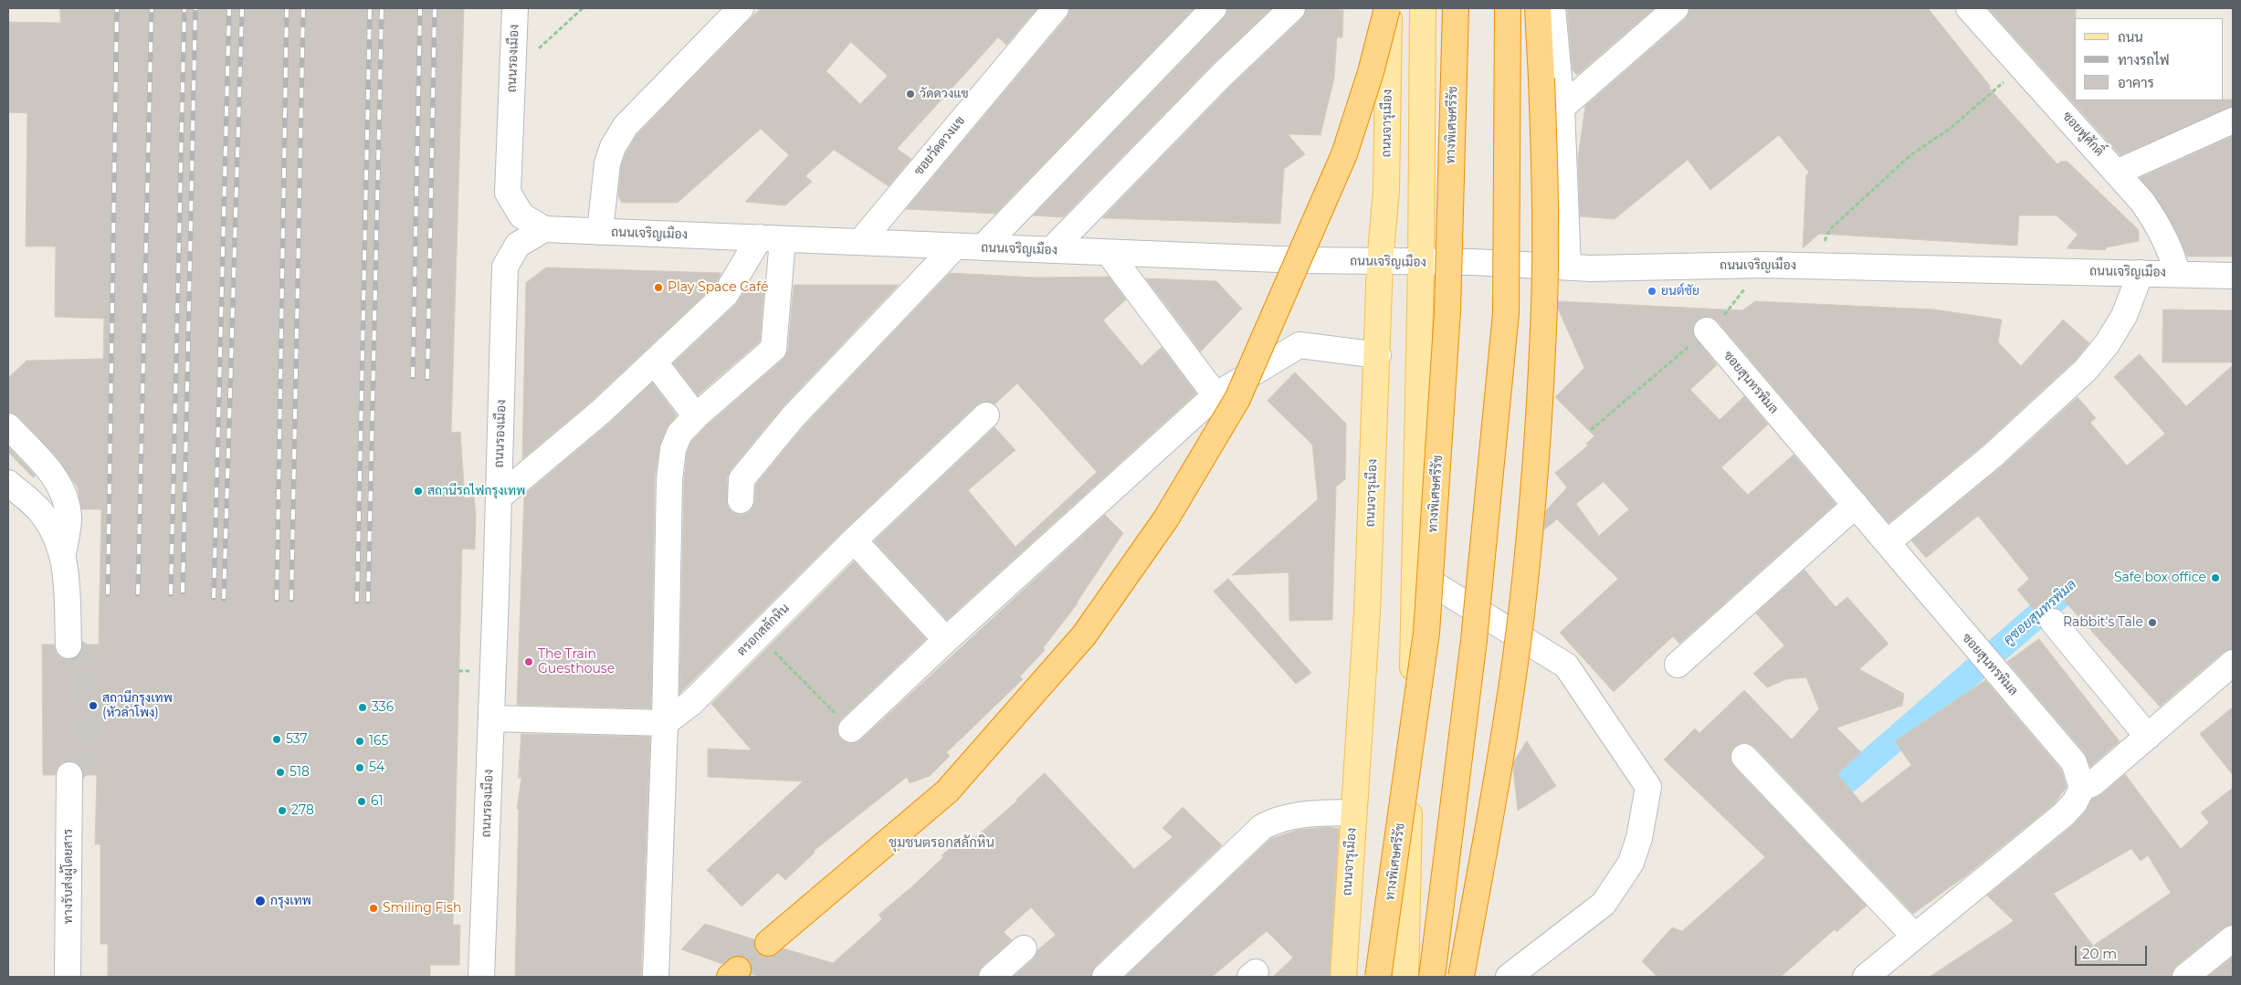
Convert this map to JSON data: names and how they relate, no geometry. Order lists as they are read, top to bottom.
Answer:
{
  "streets": {
    "highway": ["ทางพิเศษศรีรัช"],
    "main road": ["ถนนจารุเมือง"],
    "street": [
      "ถนนรองเมือง",
      "ซอยฟูศักดิ์",
      "ซอยวัดดวงแข",
      "ถนนเจริญเมือง",
      "ซอยสุนทรพิมล",
      "ตรอกสลักหิน",
      "ทางรับส่งผู้โดยสาร"
    ]
  },
  "crossings": [
    ["ถนนรองเมือง", "ถนนเจริญเมือง"],
    ["ถนนจารุเมือง", "ถนนเจริญเมือง"],
    ["ซอยฟูศักดิ์", "ถนนเจริญเมือง"],
    ["ซอยวัดดวงแข", "ถนนเจริญเมือง"]
  ],
  "districts": ["ชุมชนตรอกสลักหิน"],
  "water": ["คูซอยสุนทรพิมล"],
  "places": [
    "วัดดวงแข",
    "Play Space Café",
    "ยนต์ชัย",
    "สถานีรถไฟกรุงเทพ",
    "Safe box office",
    "Rabbit's Tale",
    "The Train Guesthouse",
    "สถานีกรุงเทพ (หัวลำโพง)",
    "336",
    "537",
    "165",
    "54",
    "518",
    "61",
    "278",
    "กรุงเทพ",
    "Smiling Fish"
  ],
  "legend": ["ถนน", "ทางรถไฟ", "อาคาร"],
  "scale_bar": "20 m"
}
